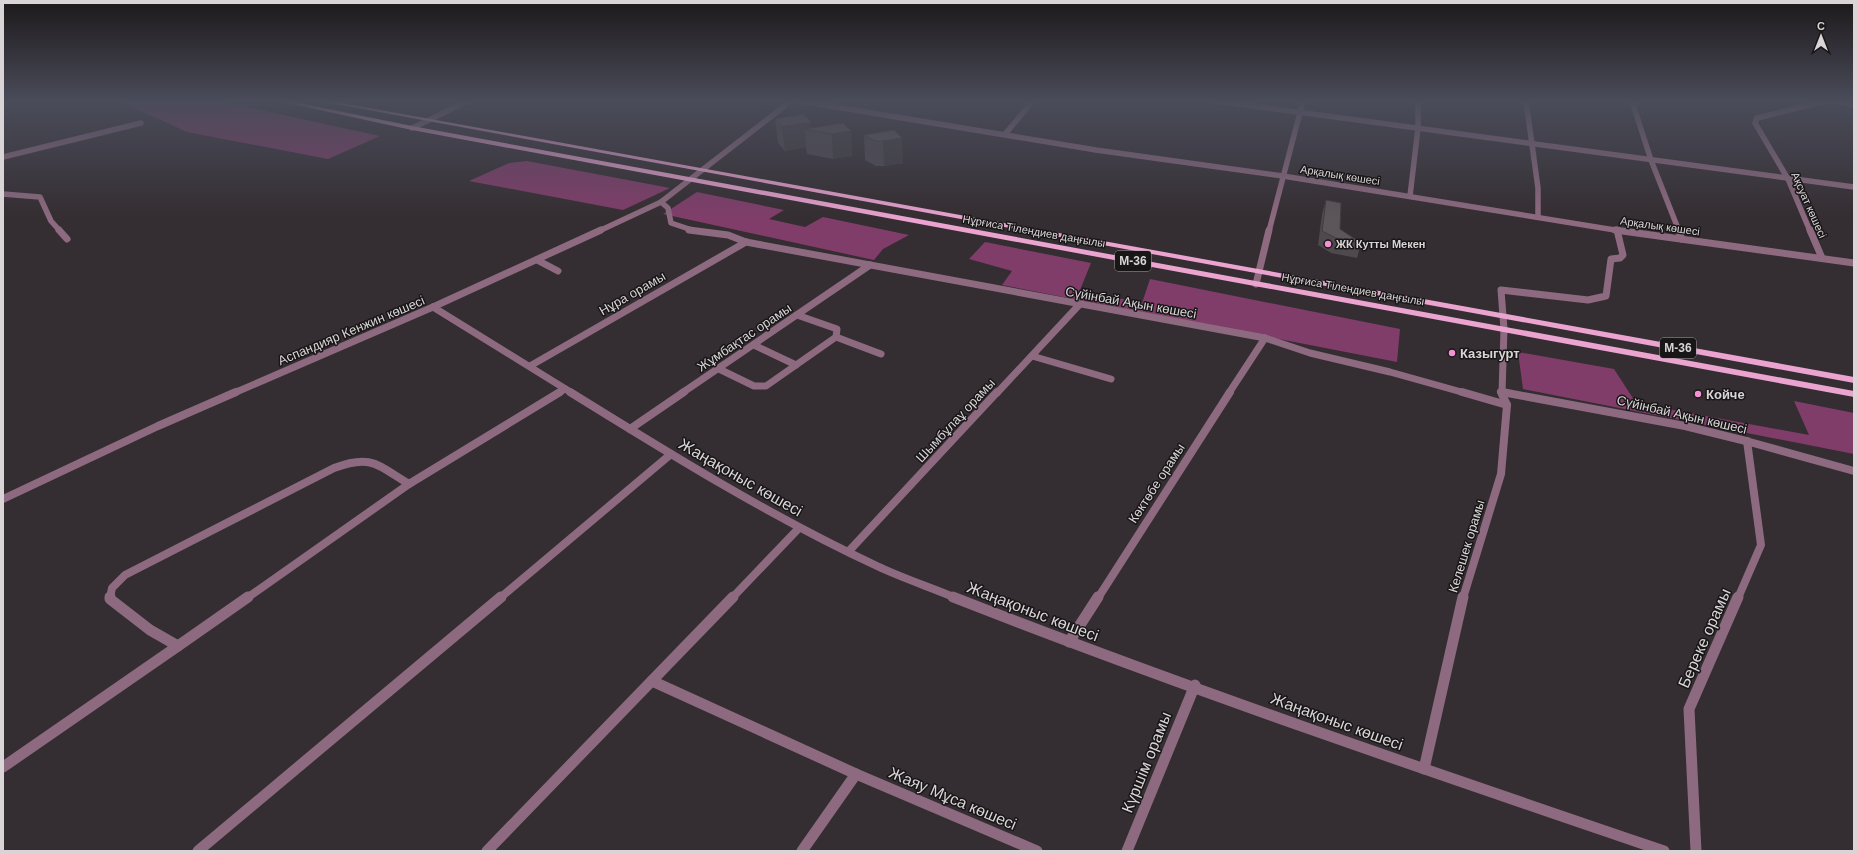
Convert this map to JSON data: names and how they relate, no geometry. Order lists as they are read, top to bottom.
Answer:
{
  "streets": {
    "main road": ["Нұрғиса Тілендиев даңғылы", "M-36"],
    "street": [
      "Арқалық көшесі",
      "Ақсуат көшесі",
      "Нұра орамы",
      "Сүйінбай Ақын көшесі",
      "Аспандияр Кенжин көшесі",
      "Жұмбақтас орамы",
      "Шымбұлаұ орамы",
      "Жаңақоныс көшесі",
      "Көктөбе орамы",
      "Келешек орамы",
      "Береке орамы",
      "Күршім орамы",
      "Жаяу Мұса көшесі"
    ]
  },
  "crossings": [
    ["Арқалық көшесі", "Ақсуат көшесі"],
    ["Арқалық көшесі", "Келешек орамы"],
    ["Нұрғиса Тілендиев даңғылы", "Аспандияр Кенжин көшесі"],
    ["Нұрғиса Тілендиев даңғылы", "Келешек орамы"],
    ["Нұра орамы", "Сүйінбай Ақын көшесі"],
    ["Нұра орамы", "Жаңақоныс көшесі"],
    ["Сүйінбай Ақын көшесі", "Аспандияр Кенжин көшесі"],
    ["Сүйінбай Ақын көшесі", "Жұмбақтас орамы"],
    ["Сүйінбай Ақын көшесі", "Шымбұлаұ орамы"],
    ["Сүйінбай Ақын көшесі", "Көктөбе орамы"],
    ["Сүйінбай Ақын көшесі", "Келешек орамы"],
    ["Сүйінбай Ақын көшесі", "Береке орамы"],
    ["Аспандияр Кенжин көшесі", "Жаңақоныс көшесі"],
    ["Жұмбақтас орамы", "Жаңақоныс көшесі"],
    ["Шымбұлаұ орамы", "Жаңақоныс көшесі"],
    ["Жаңақоныс көшесі", "Көктөбе орамы"],
    ["Жаңақоныс көшесі", "Келешек орамы"],
    ["Жаңақоныс көшесі", "Күршім орамы"]
  ],
  "places": ["ЖК Кутты Мекен", "Казыгурт", "Койче"],
  "north": "top"
}
